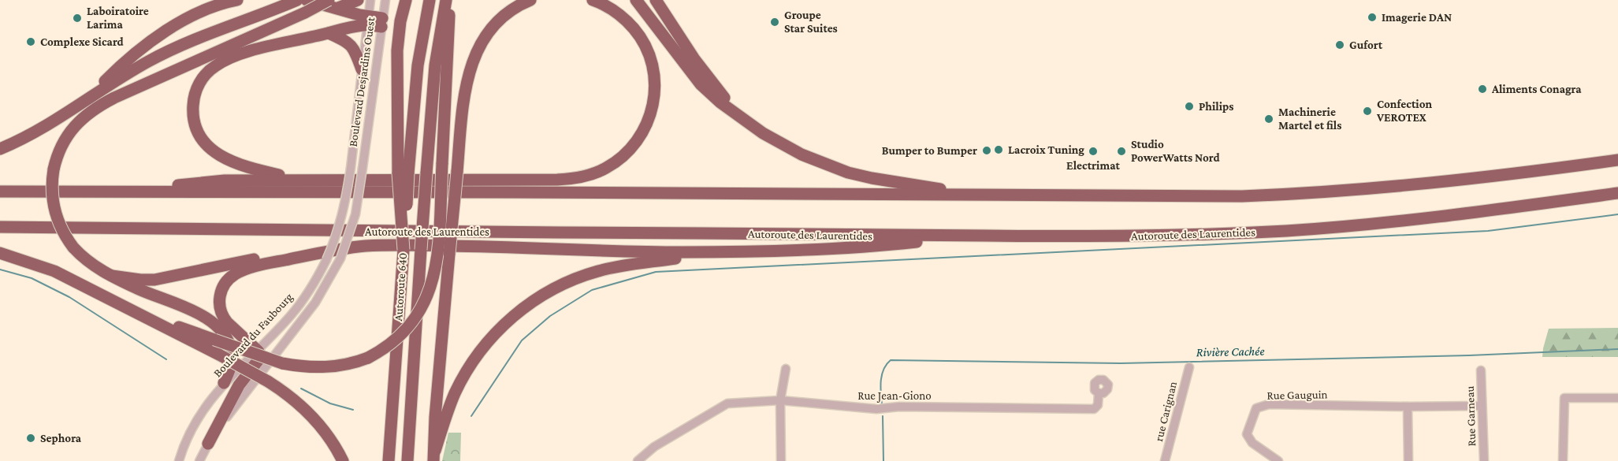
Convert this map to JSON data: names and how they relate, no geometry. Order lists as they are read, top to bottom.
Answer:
{
  "streets": {
    "highway": ["Autoroute des Laurentides", "Autoroute 640"],
    "street": [
      "Boulevard Desjardins Ouest",
      "Boulevard du Faubourg",
      "Rue Gauguin",
      "Rue Jean-Giono",
      "rue Carignan",
      "Rue Garneau"
    ]
  },
  "crossings": [
    ["Boulevard Desjardins Ouest", "Boulevard du Faubourg"],
    ["Rue Gauguin", "Rue Garneau"]
  ],
  "water": ["Rivière Cachée"],
  "places": [
    "Imagerie DAN",
    "Laboiratoire Larima",
    "Groupe Star Suites",
    "Complexe Sicard",
    "Gufort",
    "Aliments Conagra",
    "Philips",
    "Confection VEROTEX",
    "Machinerie Martel et fils",
    "Lacroix Tuning",
    "Bumper to Bumper",
    "Electrimat",
    "Studio PowerWatts Nord",
    "Sephora"
  ]
}
